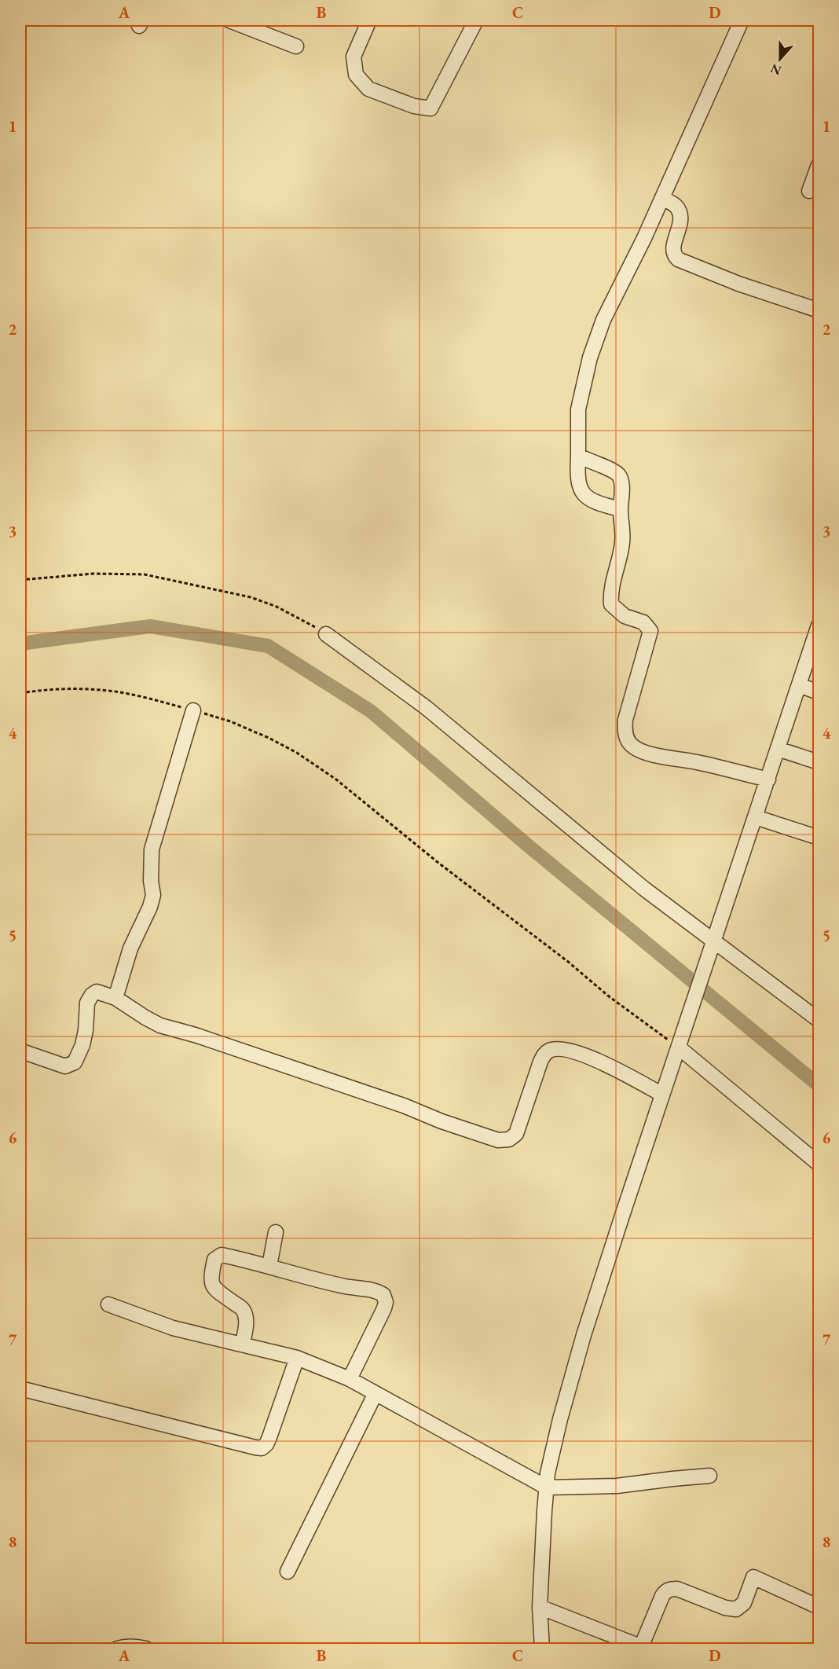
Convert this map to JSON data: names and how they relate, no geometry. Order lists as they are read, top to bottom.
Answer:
{
  "north": "bottom",
  "grid": {
    "columns": [
      "A",
      "B",
      "C",
      "D"
    ],
    "rows": [
      "1",
      "2",
      "3",
      "4",
      "5",
      "6",
      "7",
      "8"
    ]
  }
}
